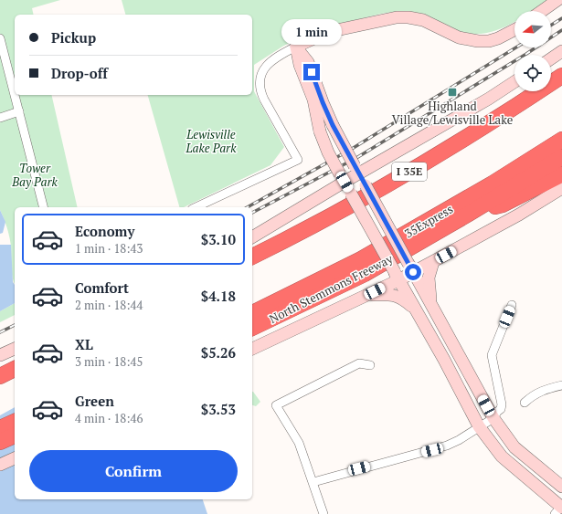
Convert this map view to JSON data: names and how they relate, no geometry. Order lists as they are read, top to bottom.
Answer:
{
  "streets": {
    "highway": ["I 35E", "35Express", "North Stemmons Freeway"]
  },
  "parks": ["Lewisville Lake Park", "Tower Bay Park"],
  "places": {
    "transit": ["Highland Village/Lewisville Lake"]
  },
  "north": "left",
  "page": {
    "banner": ["Pickup", "Drop-off"],
    "bubble": "1 min",
    "list": [
      {
        "name": "Economy",
        "note": "1 min · 18:43",
        "value": "$3.10"
      },
      {
        "name": "Comfort",
        "note": "2 min · 18:44",
        "value": "$4.18"
      },
      {
        "name": "XL",
        "note": "3 min · 18:45",
        "value": "$5.26"
      },
      {
        "name": "Green",
        "note": "4 min · 18:46",
        "value": "$3.53"
      }
    ],
    "buttons": "Confirm"
  }
}
